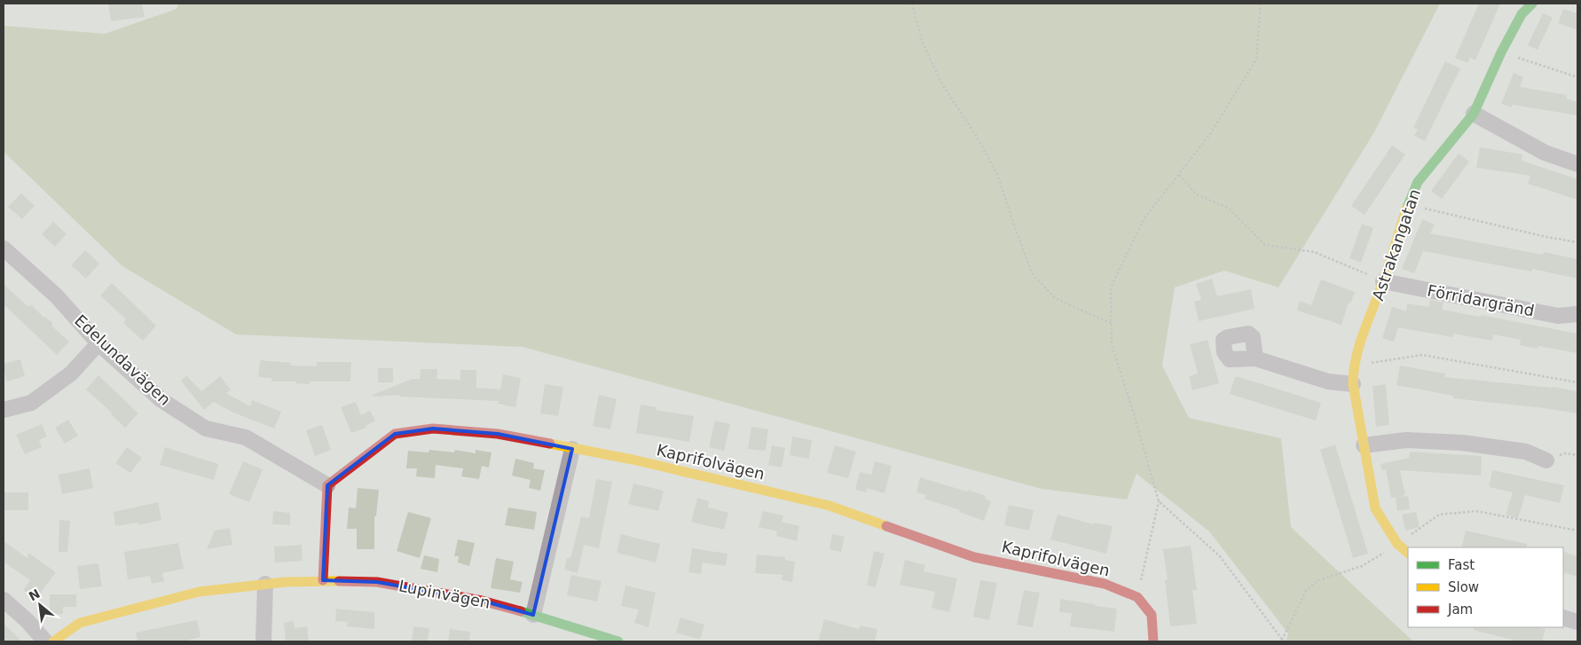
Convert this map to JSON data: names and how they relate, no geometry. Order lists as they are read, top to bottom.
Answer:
{
  "streets": {
    "street": [
      "Astrakangatan",
      "Förridargränd",
      "Edelundavägen",
      "Kaprifolvägen",
      "Lupinvägen"
    ]
  },
  "crossings": [
    ["Astrakangatan", "Förridargränd"],
    ["Edelundavägen", "Kaprifolvägen"]
  ],
  "legend": ["Fast", "Slow", "Jam"],
  "north": "top left"
}
